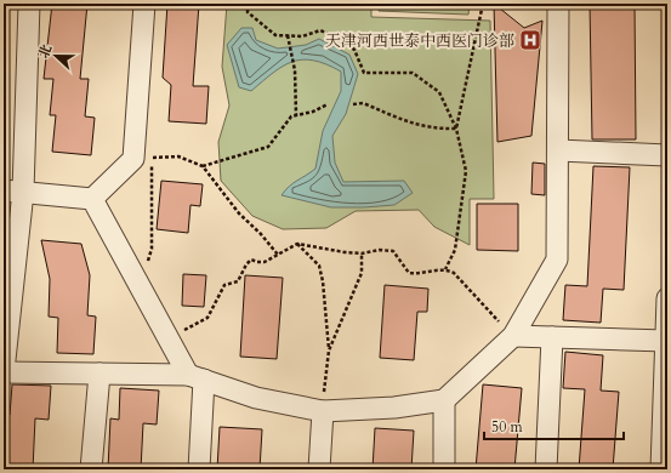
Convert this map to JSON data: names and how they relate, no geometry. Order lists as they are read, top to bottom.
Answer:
{
  "places": {
    "hospital": ["天津河西世泰中西医门诊部"]
  },
  "scale_bar": "50 m",
  "north": "left"
}
